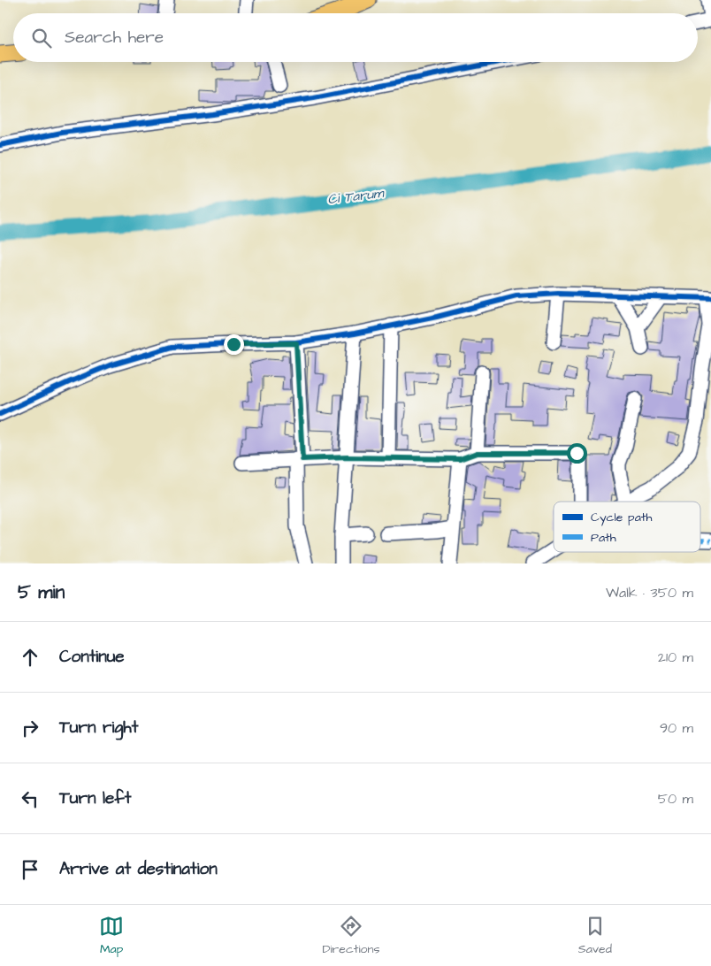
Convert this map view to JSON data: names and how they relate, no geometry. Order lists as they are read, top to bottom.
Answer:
{
  "water": ["Ci Tarum"],
  "legend": ["Cycle path", "Path"],
  "page": {
    "search": "Search here",
    "heading": ["5 min", "Walk · 350 m"],
    "list": [
      ["Continue", "210 m"],
      ["Turn right", "90 m"],
      ["Turn left", "50 m"],
      "Arrive at destination"
    ],
    "nav": ["Map", "Directions", "Saved"]
  }
}
